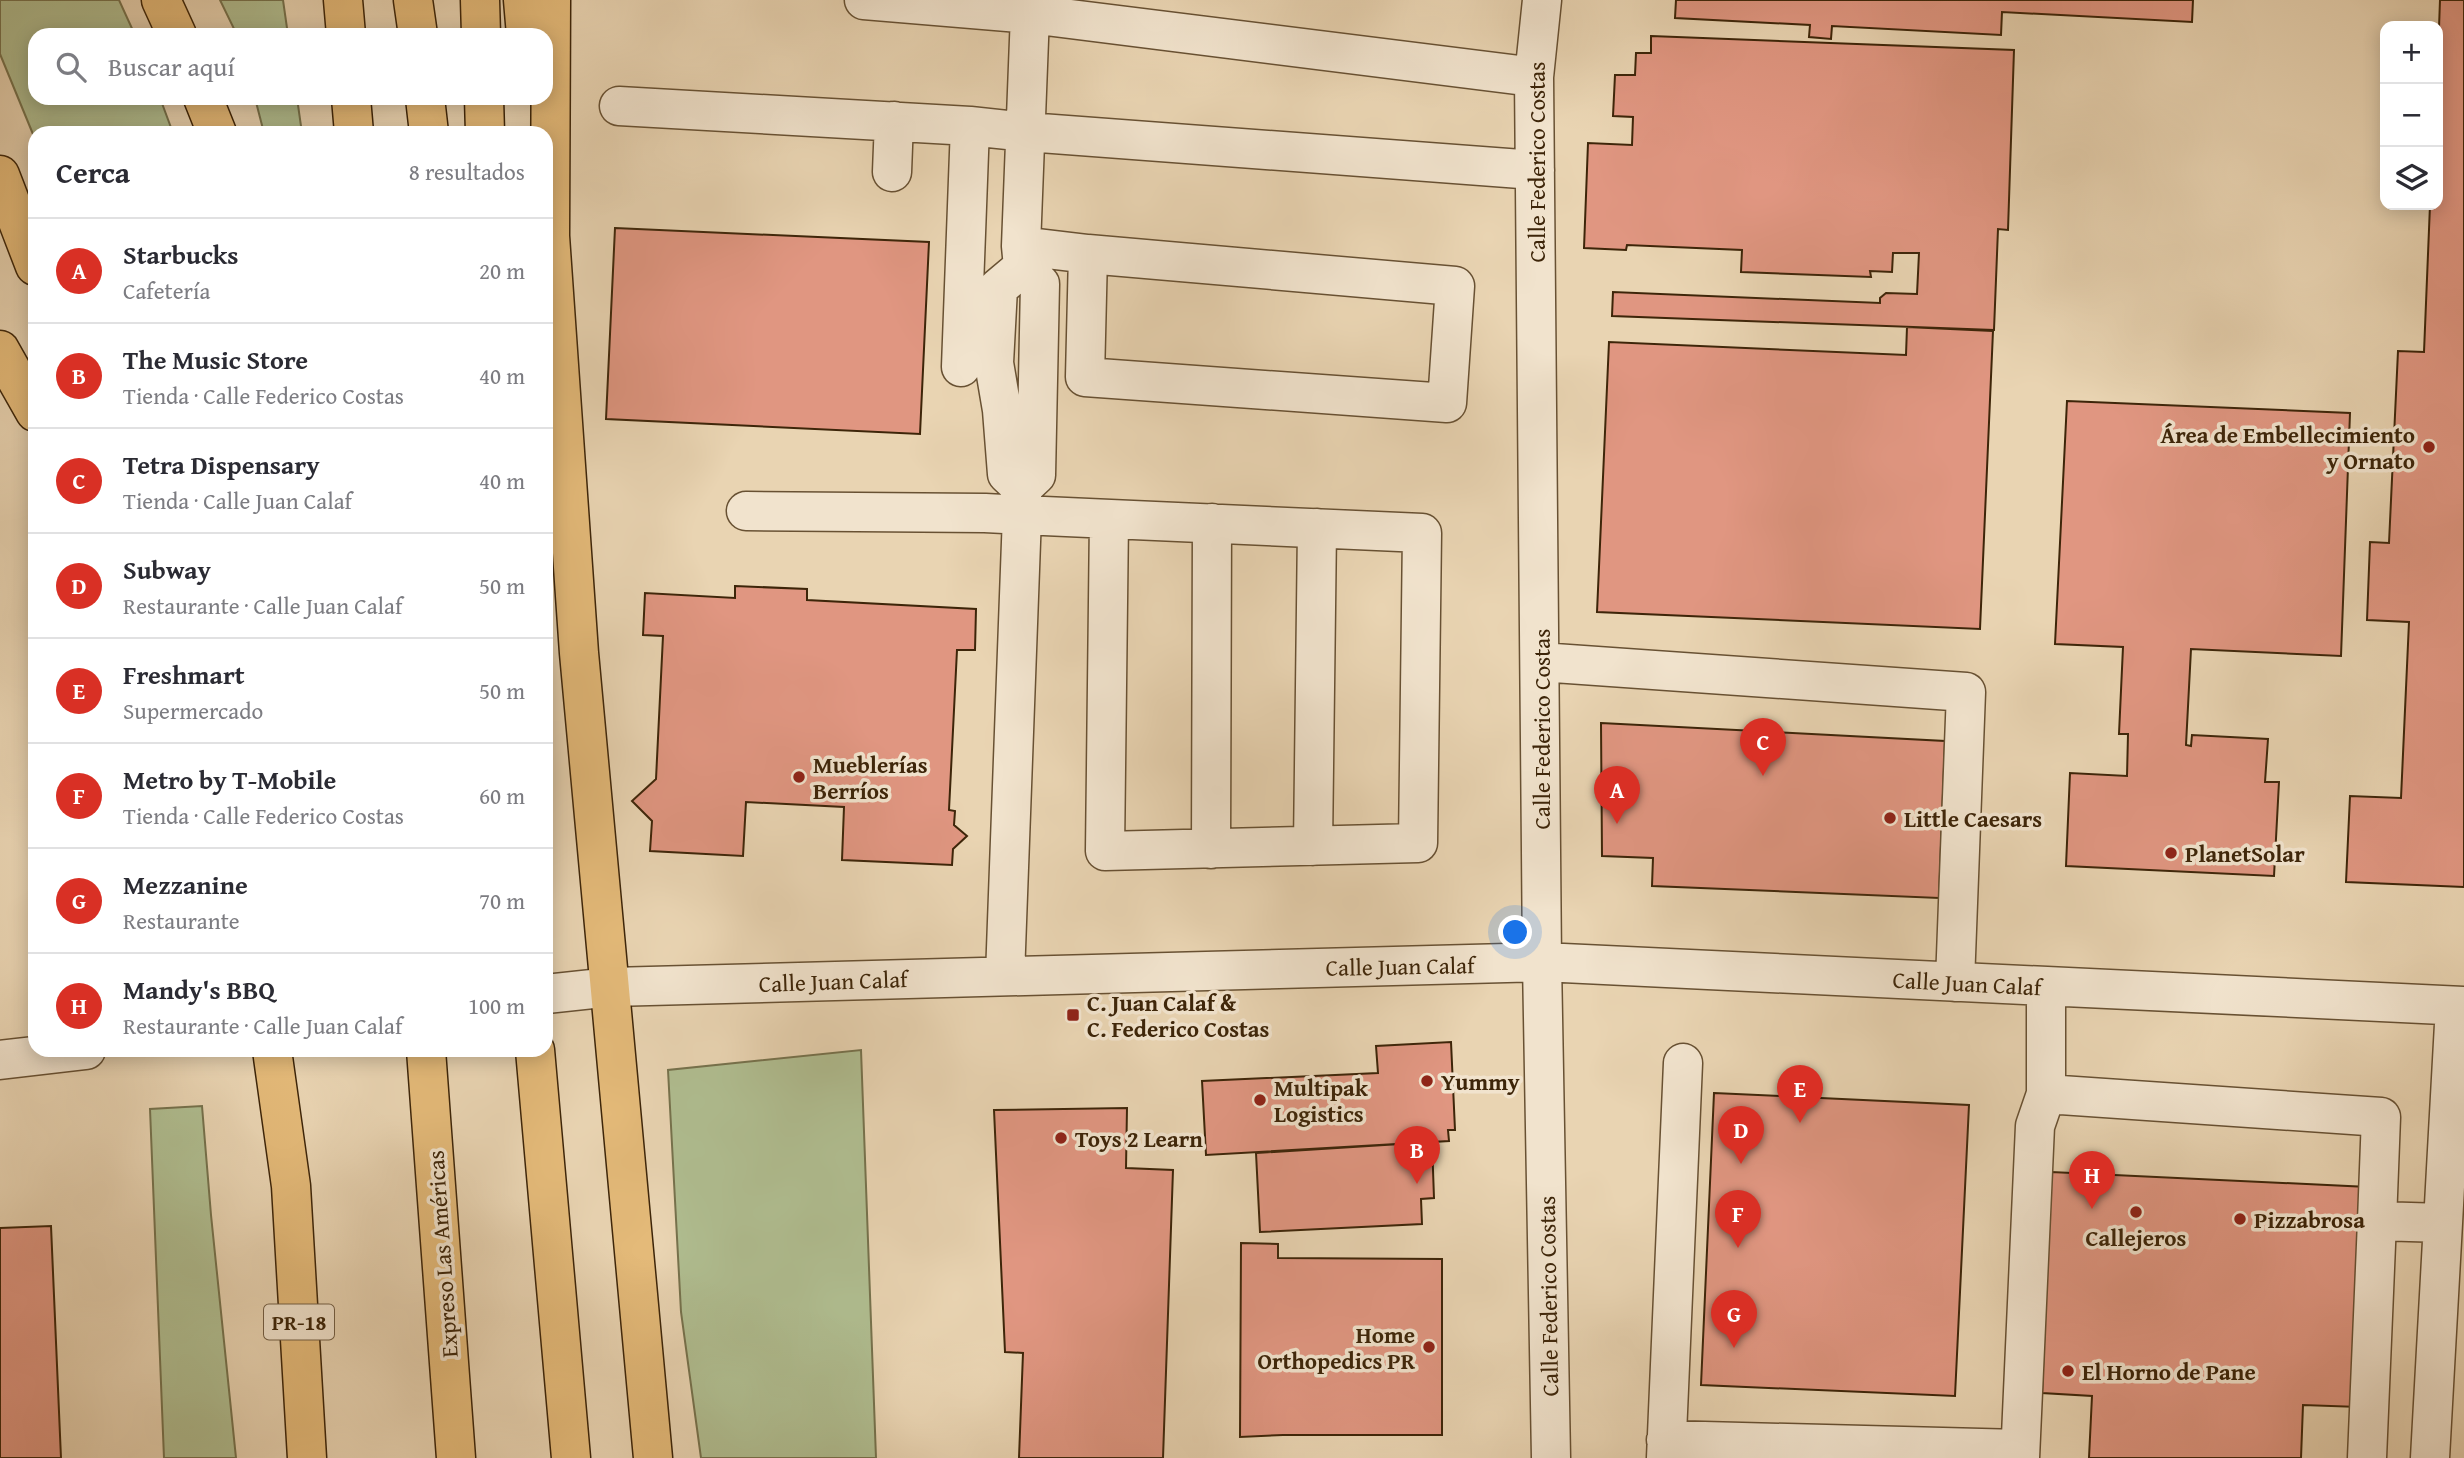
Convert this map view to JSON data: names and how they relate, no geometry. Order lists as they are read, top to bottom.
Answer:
{
  "streets": {
    "highway": ["Expreso Las Américas", "PR-18"],
    "street": ["Calle Federico Costas", "Calle Juan Calaf"]
  },
  "crossings": [
    ["Calle Federico Costas", "Calle Juan Calaf"]
  ],
  "places": {
    "other": [
      "Área de Embellecimiento y Ornato",
      "Mueblerías Berríos",
      "Little Caesars",
      "PlanetSolar",
      "Yummy",
      "Multipak Logistics",
      "Toys 2 Learn",
      "Callejeros",
      "Pizzabrosa",
      "Home Orthopedics PR",
      "El Horno de Pane"
    ],
    "transit": ["C. Juan Calaf & C. Federico Costas"]
  },
  "page": {
    "map_buttons": ["+", "−"],
    "search": "Buscar aquí",
    "heading": ["Cerca", "8 resultados"],
    "list": [
      {
        "mark": "A",
        "name": "Starbucks",
        "note": "Cafetería",
        "value": "20 m"
      },
      {
        "mark": "B",
        "name": "The Music Store",
        "note": "Tienda · Calle Federico Costas",
        "value": "40 m"
      },
      {
        "mark": "C",
        "name": "Tetra Dispensary",
        "note": "Tienda · Calle Juan Calaf",
        "value": "40 m"
      },
      {
        "mark": "D",
        "name": "Subway",
        "note": "Restaurante · Calle Juan Calaf",
        "value": "50 m"
      },
      {
        "mark": "E",
        "name": "Freshmart",
        "note": "Supermercado",
        "value": "50 m"
      },
      {
        "mark": "F",
        "name": "Metro by T-Mobile",
        "note": "Tienda · Calle Federico Costas",
        "value": "60 m"
      },
      {
        "mark": "G",
        "name": "Mezzanine",
        "note": "Restaurante",
        "value": "70 m"
      },
      {
        "mark": "H",
        "name": "Mandy's BBQ",
        "note": "Restaurante · Calle Juan Calaf",
        "value": "100 m"
      }
    ],
    "pins": [
      "C",
      "A",
      "E",
      "D",
      "B",
      "H",
      "F",
      "G"
    ]
  }
}
